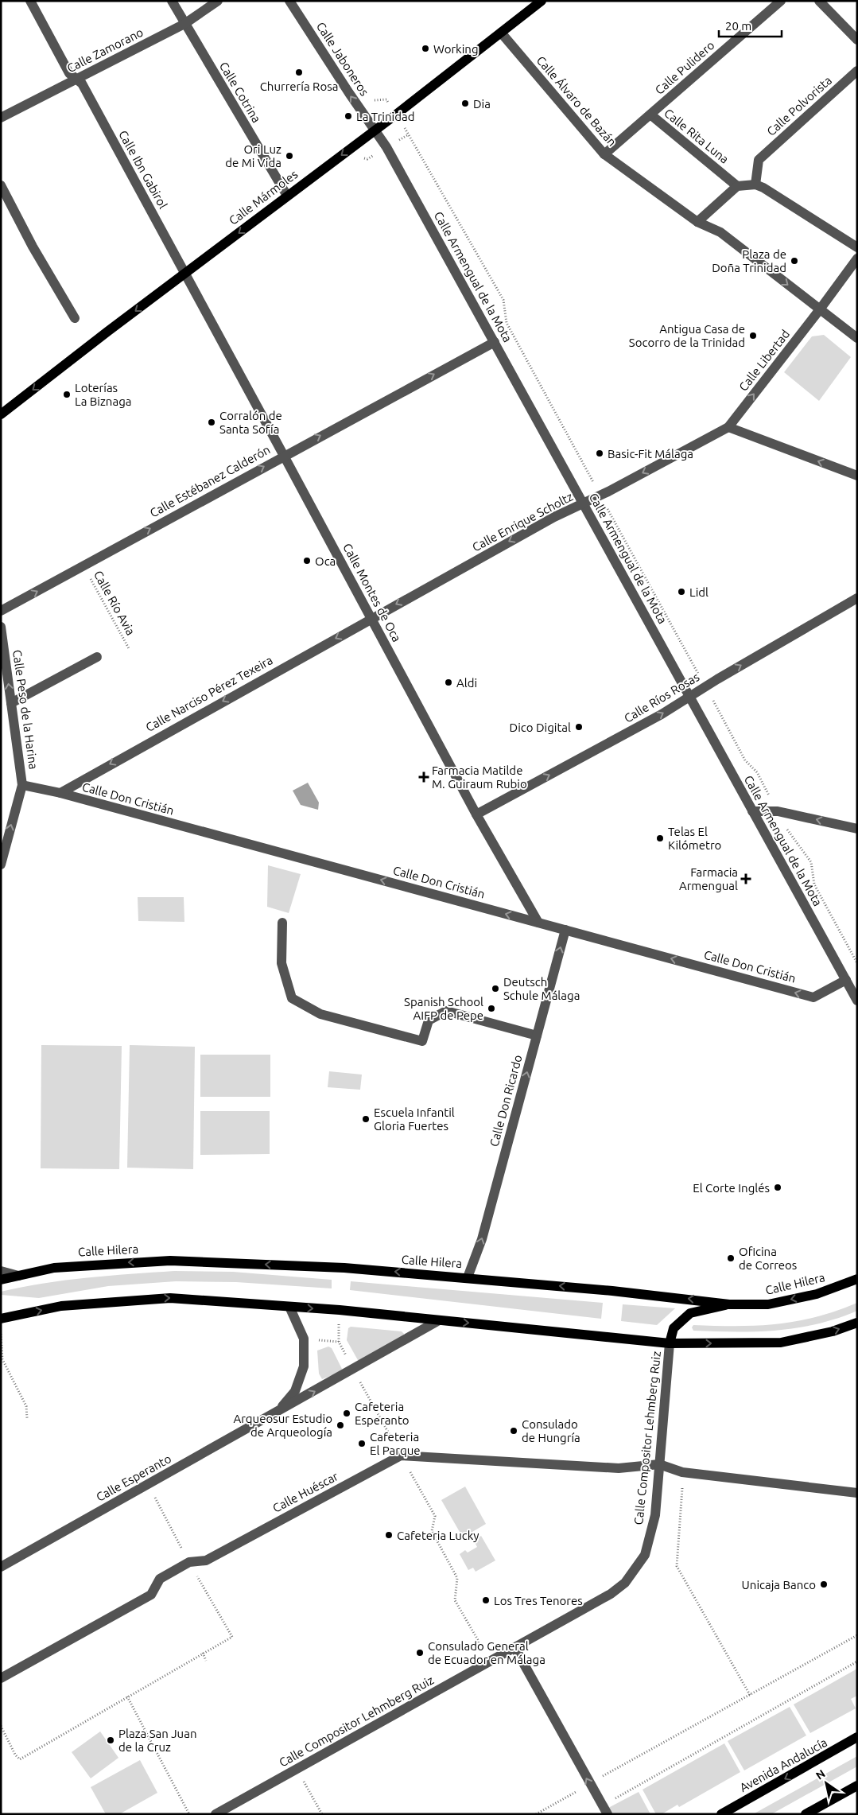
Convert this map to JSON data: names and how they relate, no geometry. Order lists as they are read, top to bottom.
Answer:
{
  "streets": {
    "main road": ["Calle Mármoles", "Calle Hilera", "Avenida Andalucía"],
    "street": [
      "Calle Zamorano",
      "Calle Jaboneros",
      "Calle Pulidero",
      "Calle Cotrina",
      "Calle Álvaro de Bazán",
      "Calle Polvorista",
      "Calle Rita Luna",
      "Calle Ibn Gabirol",
      "Calle Armengual de la Mota",
      "Calle Libertad",
      "Calle Estébanez Calderón",
      "Calle Enrique Scholtz",
      "Calle Montes de Oca",
      "Calle Narciso Pérez Texeira",
      "Calle Ríos Rosas",
      "Calle Peso de la Harina",
      "Calle Don Cristián",
      "Calle Don Ricardo",
      "Calle Compositor Lehmberg Ruiz",
      "Calle Esperanto",
      "Calle Huéscar"
    ],
    "path": ["Calle Río Avia"]
  },
  "crossings": [
    ["Calle Zamorano", "Calle Cotrina"],
    ["Calle Zamorano", "Calle Ibn Gabirol"],
    ["Calle Jaboneros", "Calle Mármoles"],
    ["Calle Jaboneros", "Calle Armengual de la Mota"],
    ["Calle Pulidero", "Calle Álvaro de Bazán"],
    ["Calle Pulidero", "Calle Rita Luna"],
    ["Calle Cotrina", "Calle Mármoles"],
    ["Calle Álvaro de Bazán", "Calle Mármoles"],
    ["Calle Ibn Gabirol", "Calle Mármoles"],
    ["Calle Ibn Gabirol", "Calle Montes de Oca"],
    ["Calle Mármoles", "Calle Armengual de la Mota"],
    ["Calle Mármoles", "Calle Montes de Oca"],
    ["Calle Armengual de la Mota", "Calle Estébanez Calderón"],
    ["Calle Armengual de la Mota", "Calle Enrique Scholtz"],
    ["Calle Armengual de la Mota", "Calle Ríos Rosas"],
    ["Calle Armengual de la Mota", "Calle Don Cristián"],
    ["Calle Libertad", "Calle Enrique Scholtz"],
    ["Calle Estébanez Calderón", "Calle Montes de Oca"],
    ["Calle Estébanez Calderón", "Calle Río Avia"],
    ["Calle Enrique Scholtz", "Calle Montes de Oca"],
    ["Calle Enrique Scholtz", "Calle Narciso Pérez Texeira"],
    ["Calle Montes de Oca", "Calle Narciso Pérez Texeira"],
    ["Calle Montes de Oca", "Calle Ríos Rosas"],
    ["Calle Montes de Oca", "Calle Don Cristián"],
    ["Calle Narciso Pérez Texeira", "Calle Don Cristián"],
    ["Calle Peso de la Harina", "Calle Don Cristián"],
    ["Calle Don Cristián", "Calle Don Ricardo"],
    ["Calle Don Ricardo", "Calle Hilera"]
  ],
  "one_way": [
    "Calle Jaboneros",
    "Calle Mármoles",
    "Calle Libertad",
    "Calle Estébanez Calderón",
    "Calle Enrique Scholtz",
    "Calle Narciso Pérez Texeira",
    "Calle Ríos Rosas",
    "Calle Peso de la Harina",
    "Calle Don Cristián",
    "Calle Don Ricardo"
  ],
  "places": {
    "other": [
      "Working",
      "Churrería Rosa",
      "Dia",
      "La Trinidad",
      "Ori Luz de Mi Vida",
      "Plaza de Doña Trinidad",
      "Antigua Casa de Socorro de la Trinidad",
      "Loterías La Biznaga",
      "Corralón de Santa Sofía",
      "Basic-Fit Málaga",
      "Oca",
      "Lidl",
      "Aldi",
      "Dico Digital",
      "Telas El Kilómetro",
      "Deutsch Schule Málaga",
      "Spanish School AIFP de Pepe",
      "Escuela Infantil Gloria Fuertes",
      "El Corte Inglés",
      "Oficina de Correos",
      "Cafeteria Esperanto",
      "Arqueosur Estudio de Arqueología",
      "Consulado de Hungría",
      "Cafeteria El Parque",
      "Cafeteria Lucky",
      "Unicaja Banco",
      "Los Tres Tenores",
      "Consulado General de Ecuador en Málaga",
      "Plaza San Juan de la Cruz"
    ],
    "health": ["Farmacia Matilde M. Guiraum Rubio", "Farmacia Armengual"]
  },
  "scale_bar": "20 m",
  "north": "top left"
}
